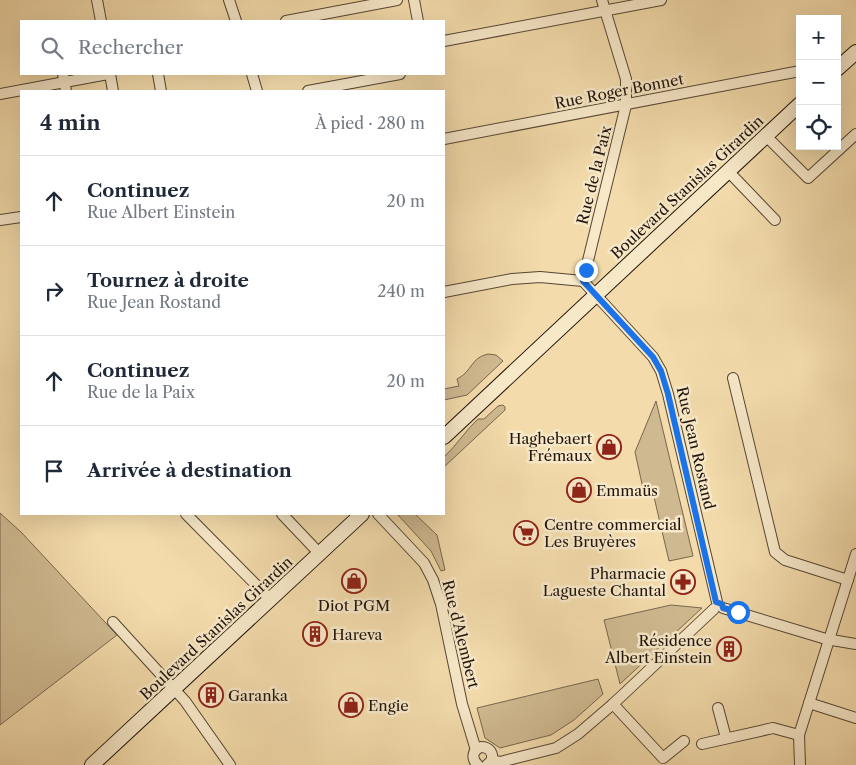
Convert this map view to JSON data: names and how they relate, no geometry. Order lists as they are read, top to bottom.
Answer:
{
  "streets": {
    "main road": ["Boulevard Stanislas Girardin"],
    "street": [
      "Rue Roger Bonnet",
      "Rue de la Paix",
      "Rue Jean Rostand",
      "Rue d'Alembert"
    ]
  },
  "crossings": [
    ["Rue Roger Bonnet", "Rue de la Paix"],
    ["Boulevard Stanislas Girardin", "Rue Jean Rostand"]
  ],
  "places": {
    "shop": [
      "Haghebaert Frémaux",
      "Emmaüs",
      "Diot PGM",
      "Engie"
    ],
    "supermarket": ["Centre commercial Les Bruyères"],
    "pharmacy": ["Pharmacie Lagueste Chantal"],
    "building": ["Hareva", "Résidence Albert Einstein", "Garanka"]
  },
  "page": {
    "map_buttons": ["+", "−"],
    "search": "Rechercher",
    "heading": ["4 min", "À pied · 280 m"],
    "list": [
      ["Continuez", "Rue Albert Einstein", "20 m"],
      ["Tournez à droite", "Rue Jean Rostand", "240 m"],
      ["Continuez", "Rue de la Paix", "20 m"],
      "Arrivée à destination"
    ]
  }
}
